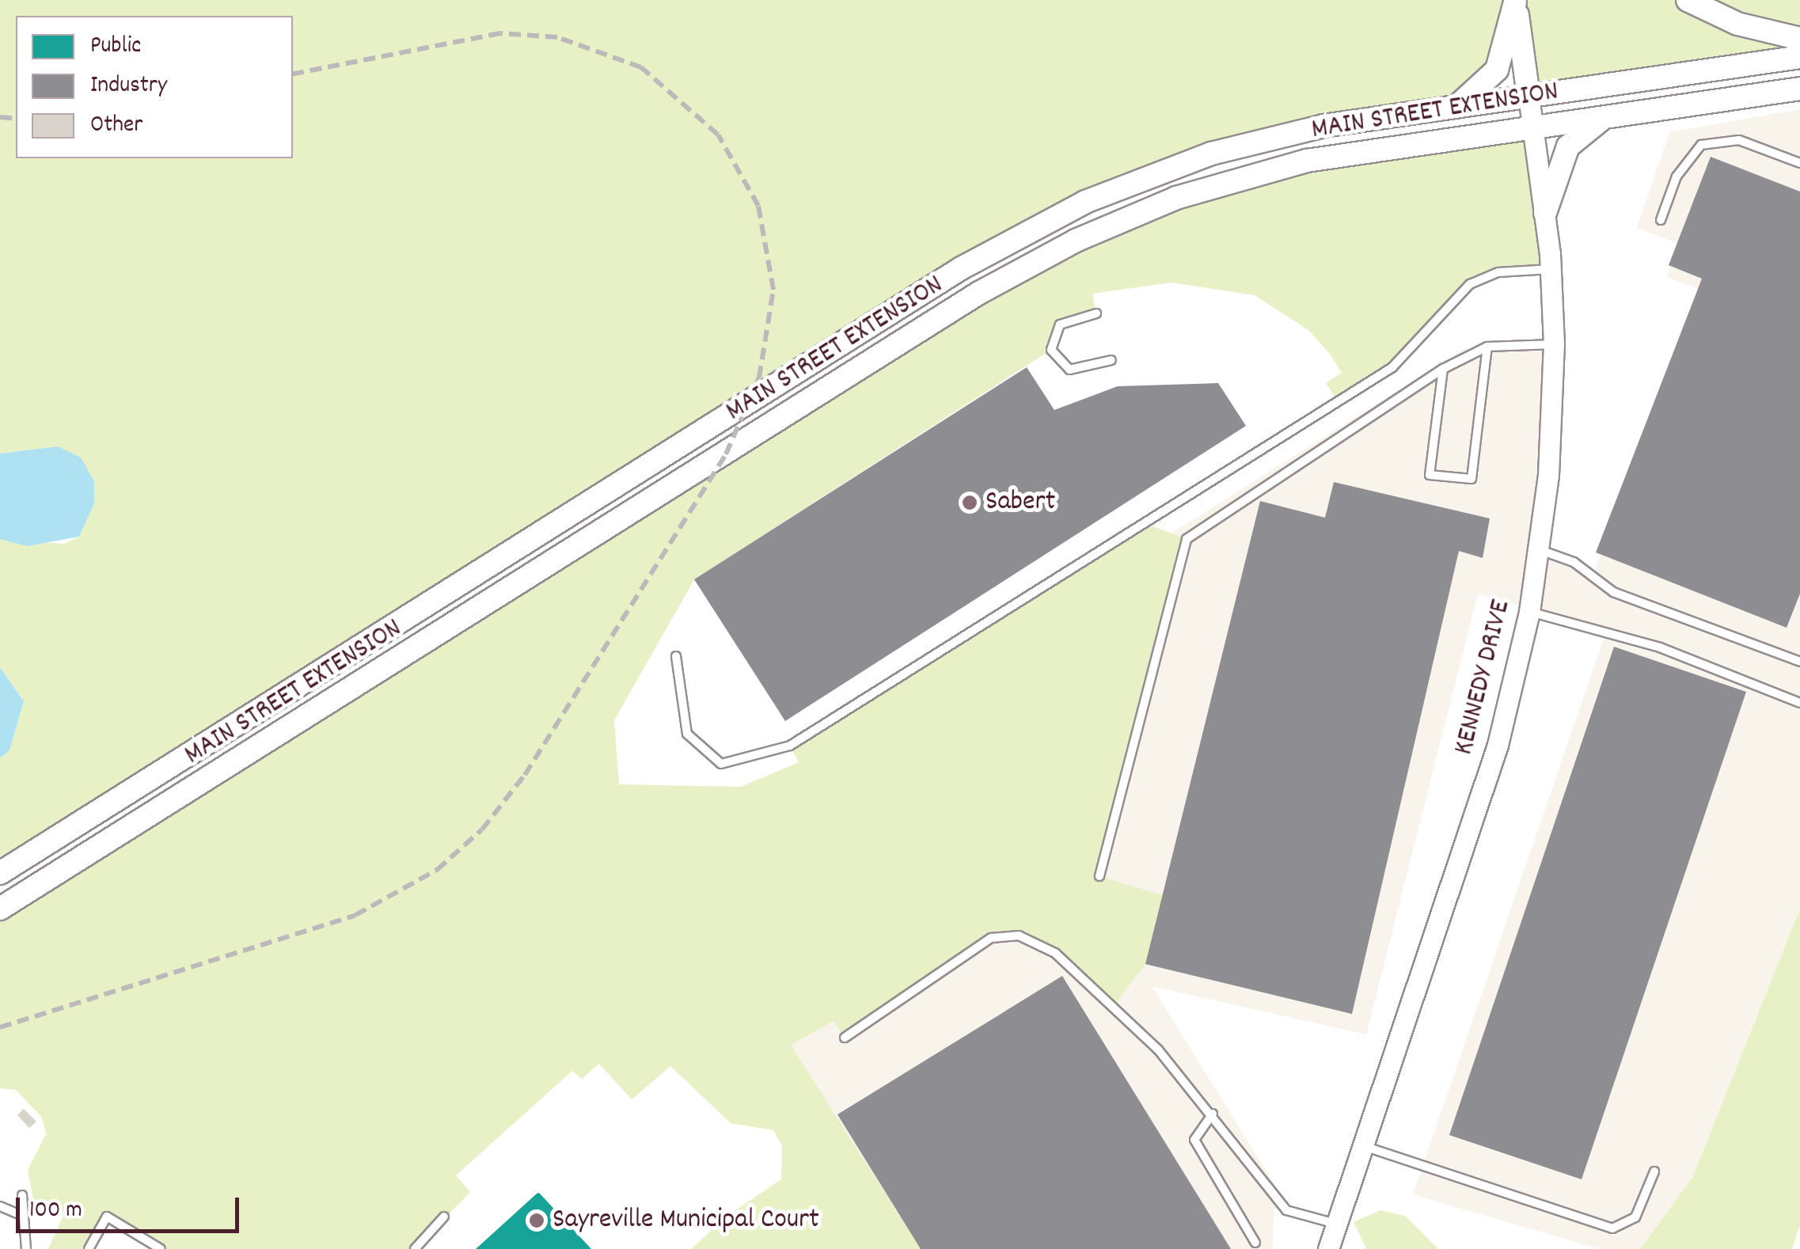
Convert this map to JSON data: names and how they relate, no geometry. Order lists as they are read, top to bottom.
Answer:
{
  "streets": {
    "main road": ["MAIN STREET EXTENSION"],
    "street": ["KENNEDY DRIVE"]
  },
  "crossings": [
    ["MAIN STREET EXTENSION", "KENNEDY DRIVE"]
  ],
  "places": ["Sabert", "Sayreville Municipal Court"],
  "legend": ["Public", "Industry", "Other"],
  "scale_bar": "100 m"
}
